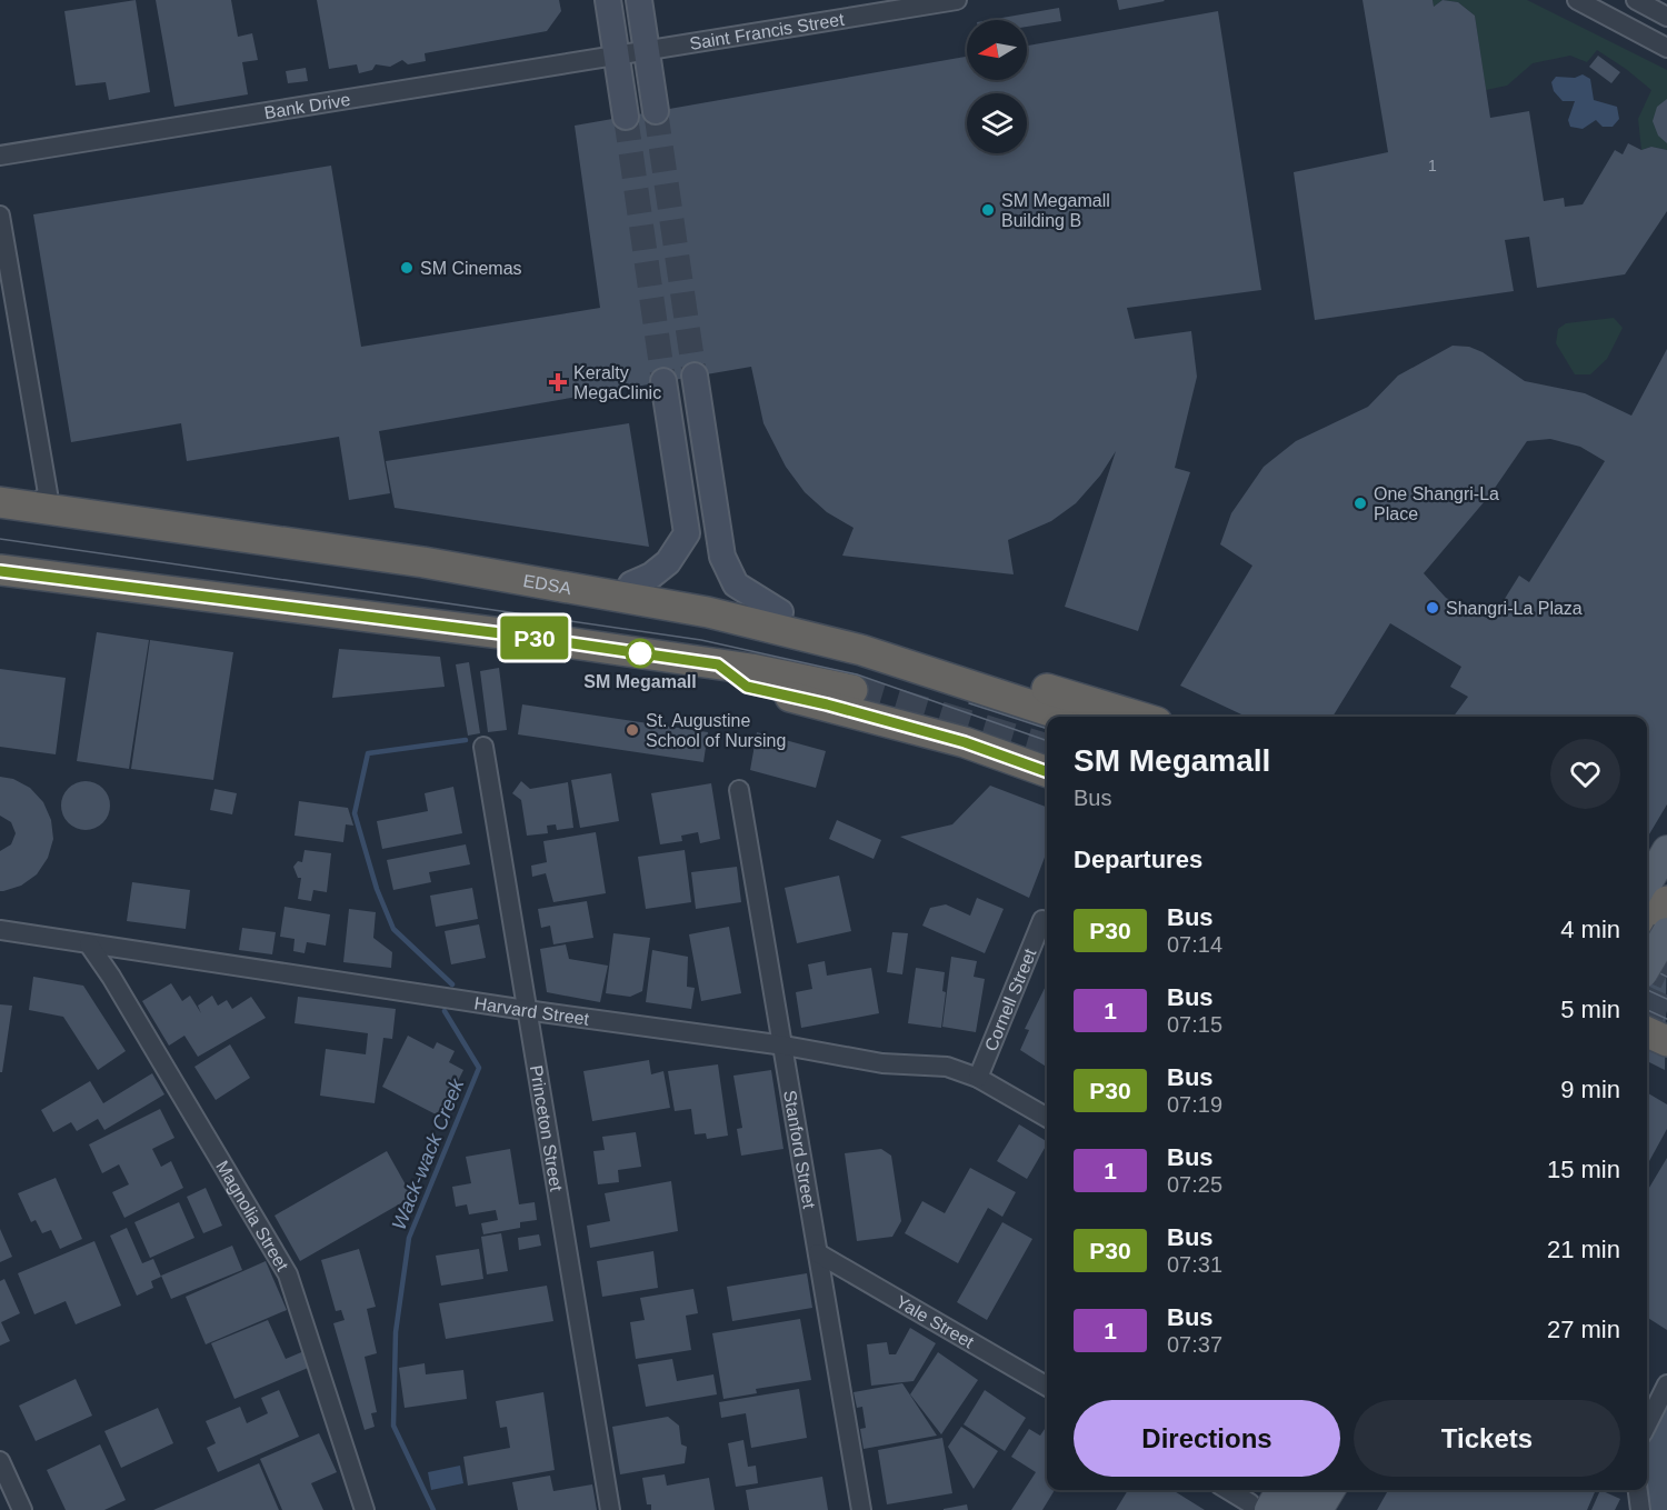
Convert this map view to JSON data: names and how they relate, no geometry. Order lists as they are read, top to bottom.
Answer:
{
  "streets": {
    "highway": ["EDSA"],
    "street": [
      "Saint Francis Street",
      "Bank Drive",
      "Cornell Street",
      "Harvard Street",
      "Princeton Street",
      "Stanford Street",
      "Magnolia Street",
      "Yale Street"
    ]
  },
  "crossings": [
    ["Saint Francis Street", "Bank Drive"],
    ["Cornell Street", "Harvard Street"],
    ["Harvard Street", "Princeton Street"],
    ["Harvard Street", "Stanford Street"],
    ["Harvard Street", "Magnolia Street"],
    ["Stanford Street", "Yale Street"]
  ],
  "water": ["Wack-wack Creek"],
  "places": {
    "other": [
      "SM Megamall Building B",
      "SM Cinemas",
      "One Shangri-La Place",
      "Shangri-La Plaza",
      "SM Megamall",
      "St. Augustine School of Nursing"
    ],
    "health": ["Keralty MegaClinic"]
  },
  "lines": ["bus line P30"],
  "house_numbers": ["1"],
  "north": "left",
  "page": {
    "on_map": "P30",
    "heading": [
      ["SM Megamall", "Bus"],
      "Departures"
    ],
    "list": [
      {
        "mark": "P30",
        "name": "Bus",
        "note": "07:14",
        "value": "4 min"
      },
      {
        "mark": "1",
        "name": "Bus",
        "note": "07:15",
        "value": "5 min"
      },
      {
        "mark": "P30",
        "name": "Bus",
        "note": "07:19",
        "value": "9 min"
      },
      {
        "mark": "1",
        "name": "Bus",
        "note": "07:25",
        "value": "15 min"
      },
      {
        "mark": "P30",
        "name": "Bus",
        "note": "07:31",
        "value": "21 min"
      },
      {
        "mark": "1",
        "name": "Bus",
        "note": "07:37",
        "value": "27 min"
      }
    ],
    "buttons": ["Directions", "Tickets"]
  }
}
